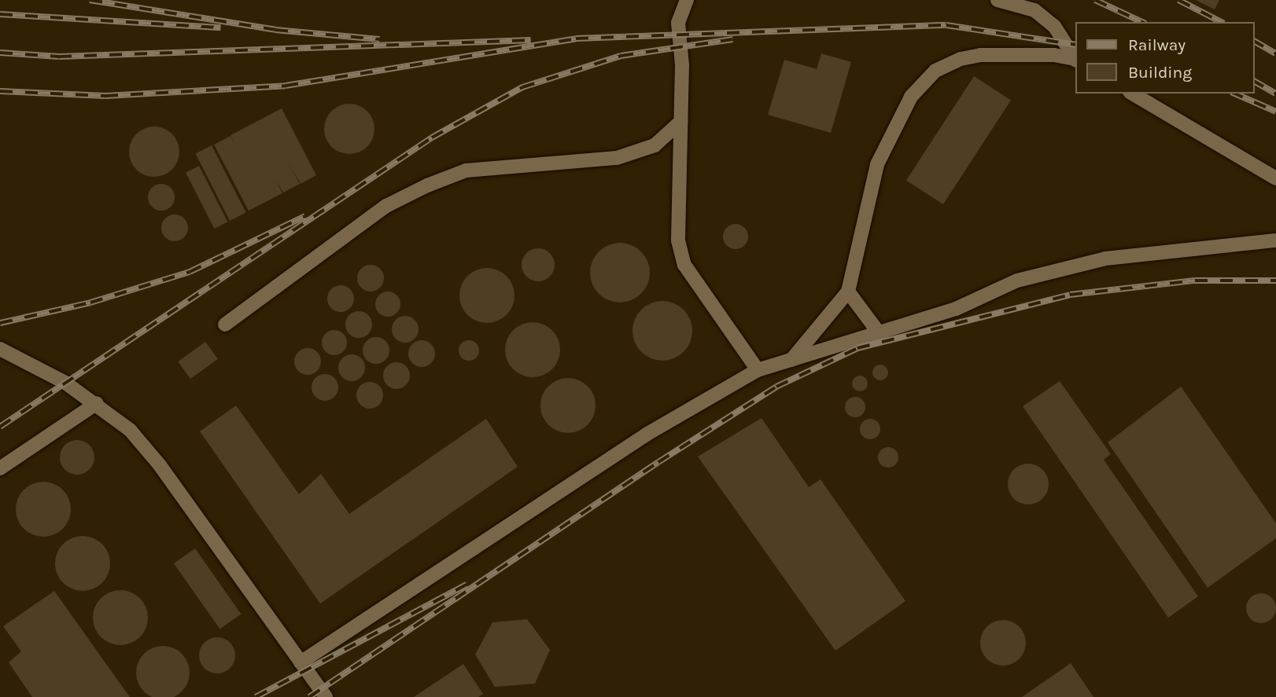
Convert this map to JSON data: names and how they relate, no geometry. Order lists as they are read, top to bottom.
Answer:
{
  "legend": ["Railway", "Building"]
}
